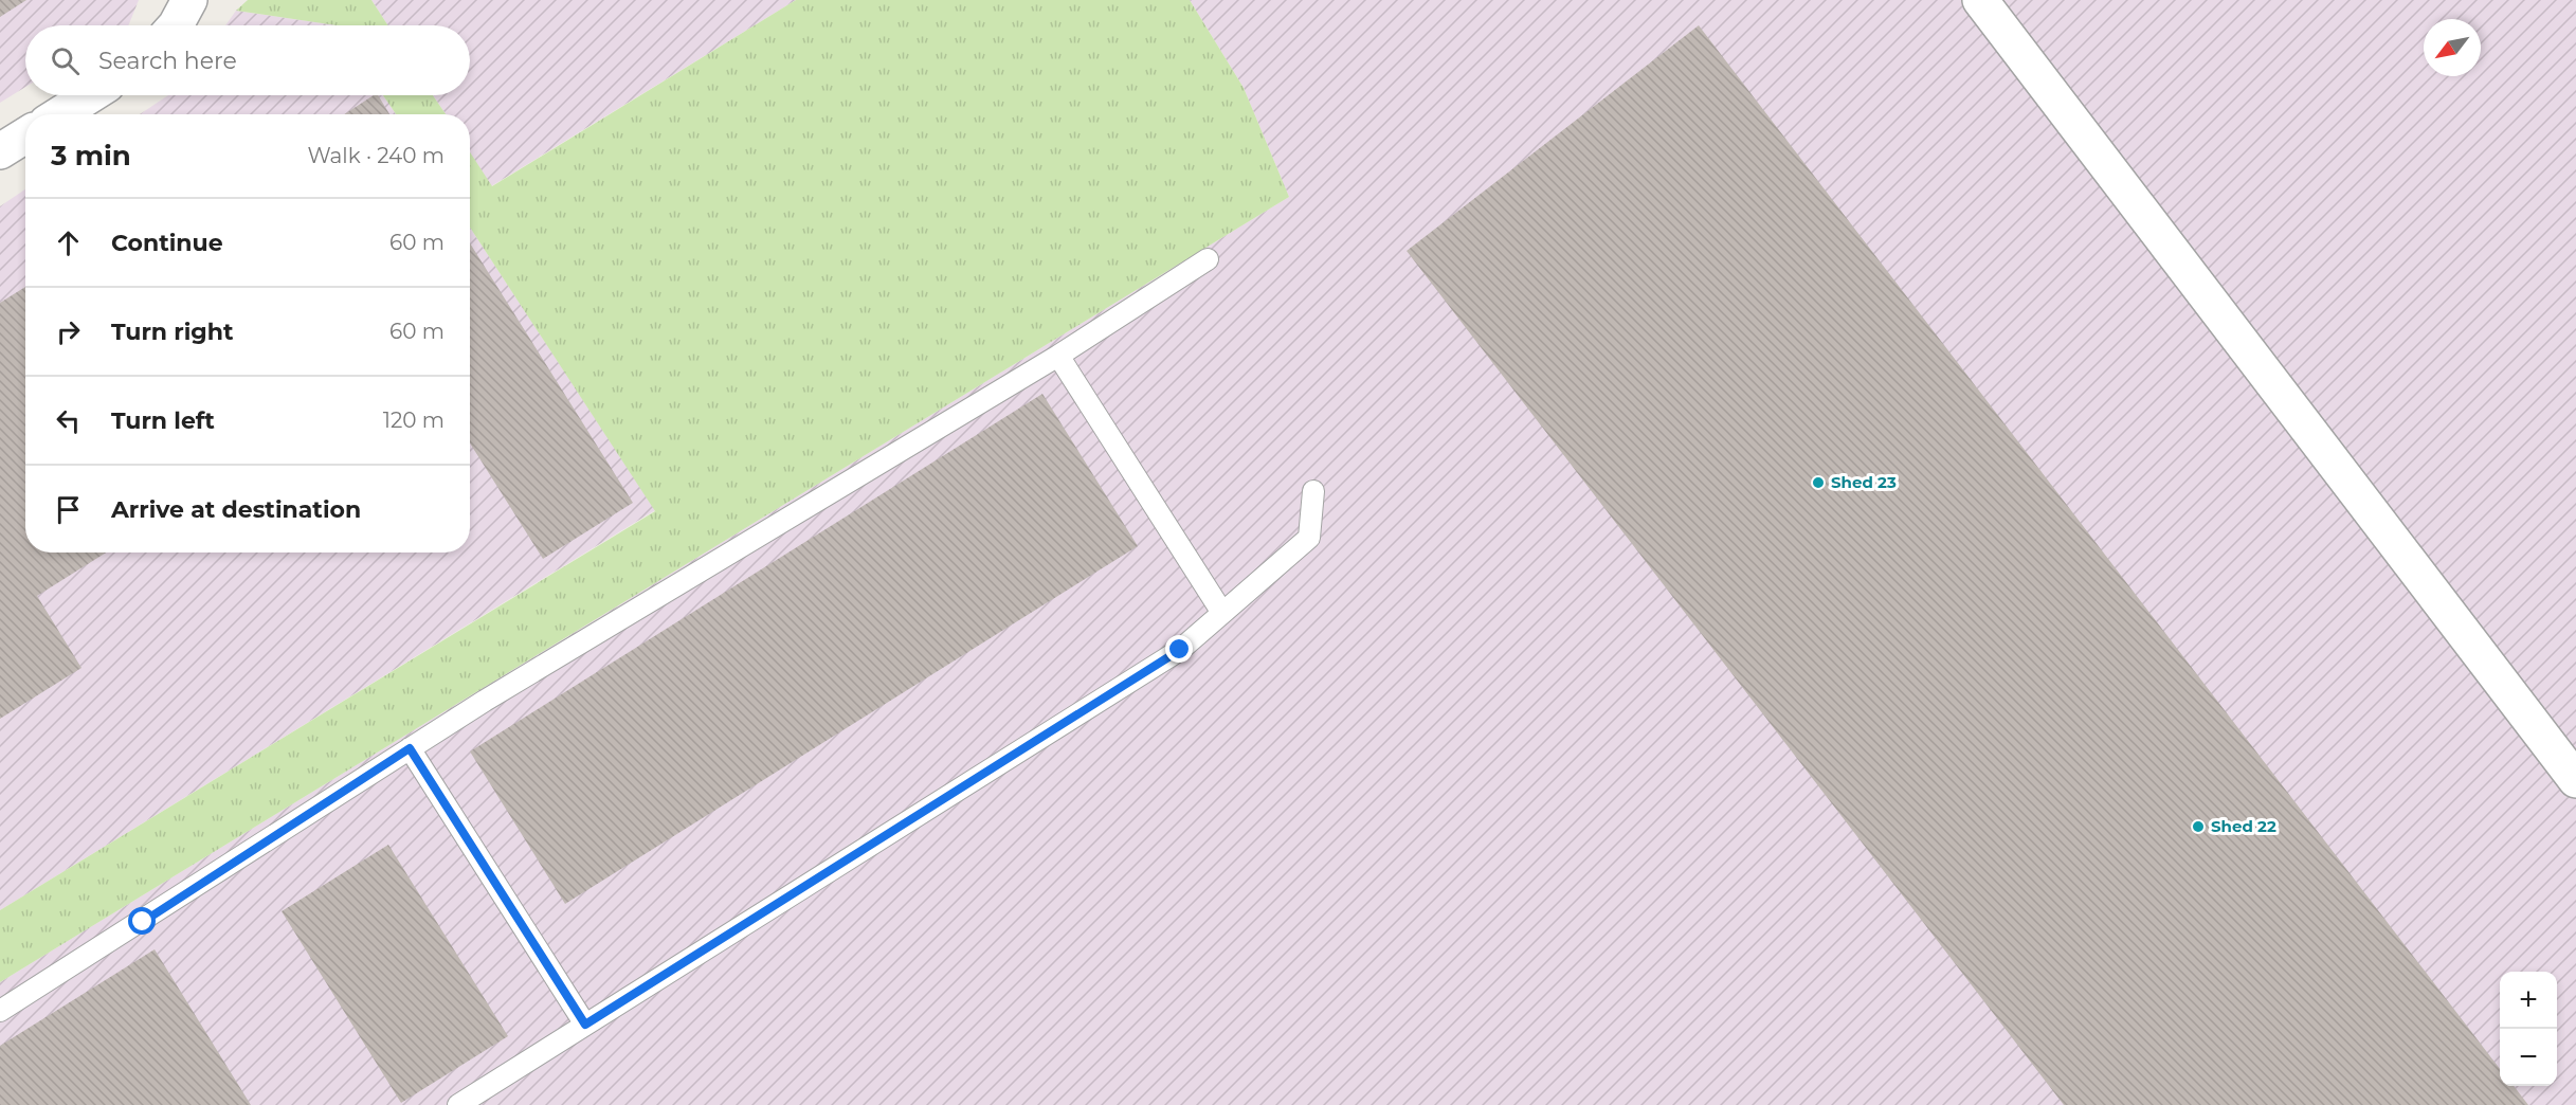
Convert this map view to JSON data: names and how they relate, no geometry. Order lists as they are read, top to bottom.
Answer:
{
  "places": ["Shed 23", "Shed 22"],
  "north": "bottom left",
  "page": {
    "search": "Search here",
    "heading": ["3 min", "Walk · 240 m"],
    "list": [
      ["Continue", "60 m"],
      ["Turn right", "60 m"],
      ["Turn left", "120 m"],
      "Arrive at destination"
    ],
    "map_buttons": ["+", "−"]
  }
}
